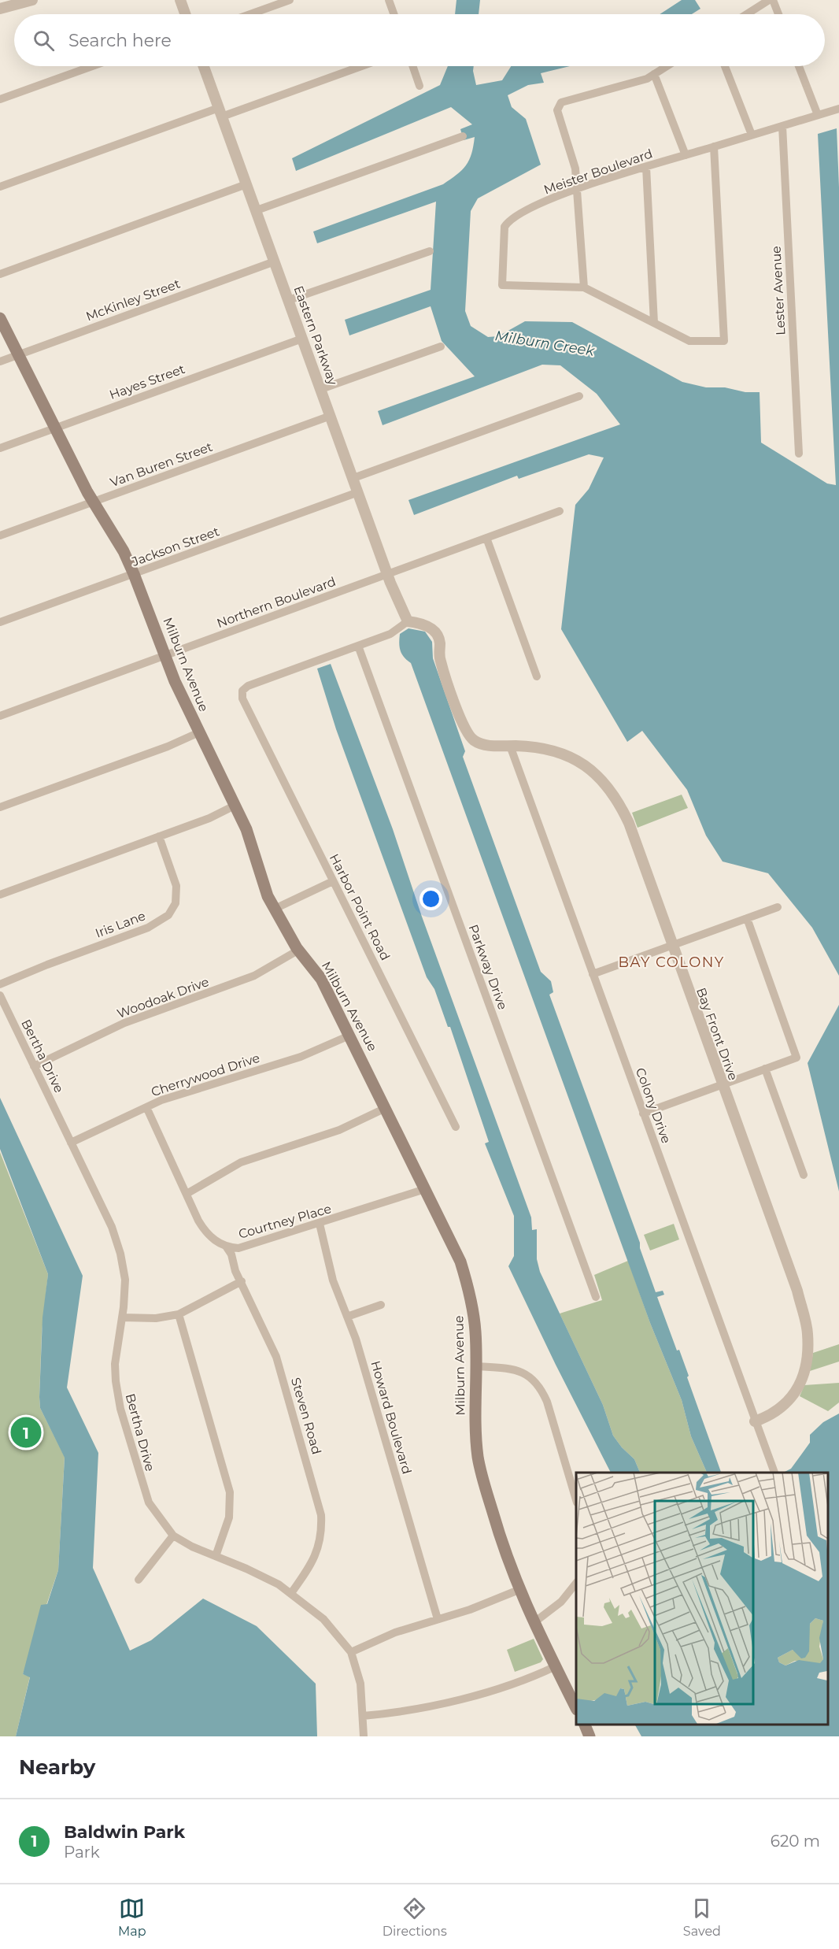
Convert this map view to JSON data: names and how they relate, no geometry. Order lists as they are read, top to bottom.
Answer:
{
  "streets": {
    "main road": ["Milburn Avenue"],
    "street": [
      "Meister Boulevard",
      "Lester Avenue",
      "McKinley Street",
      "Eastern Parkway",
      "Hayes Street",
      "Van Buren Street",
      "Jackson Street",
      "Northern Boulevard",
      "Harbor Point Road",
      "Iris Lane",
      "Parkway Drive",
      "Woodoak Drive",
      "Bay Front Drive",
      "Bertha Drive",
      "Cherrywood Drive",
      "Colony Drive",
      "Courtney Place",
      "Steven Road",
      "Howard Boulevard"
    ]
  },
  "crossings": [
    ["Meister Boulevard", "Lester Avenue"],
    ["McKinley Street", "Eastern Parkway"],
    ["McKinley Street", "Milburn Avenue"],
    ["Eastern Parkway", "Hayes Street"],
    ["Eastern Parkway", "Van Buren Street"],
    ["Eastern Parkway", "Jackson Street"],
    ["Eastern Parkway", "Northern Boulevard"],
    ["Eastern Parkway", "Bay Front Drive"],
    ["Hayes Street", "Milburn Avenue"],
    ["Van Buren Street", "Milburn Avenue"],
    ["Jackson Street", "Milburn Avenue"],
    ["Northern Boulevard", "Milburn Avenue"],
    ["Milburn Avenue", "Woodoak Drive"],
    ["Milburn Avenue", "Cherrywood Drive"],
    ["Milburn Avenue", "Courtney Place"],
    ["Harbor Point Road", "Parkway Drive"],
    ["Woodoak Drive", "Bertha Drive"],
    ["Bay Front Drive", "Colony Drive"],
    ["Bertha Drive", "Cherrywood Drive"],
    ["Bertha Drive", "Steven Road"],
    ["Cherrywood Drive", "Courtney Place"],
    ["Courtney Place", "Steven Road"],
    ["Courtney Place", "Howard Boulevard"]
  ],
  "districts": ["BAY COLONY"],
  "water": ["Milburn Creek"],
  "page": {
    "search": "Search here",
    "pins": "1",
    "heading": "Nearby",
    "list": [
      {
        "mark": "1",
        "name": "Baldwin Park",
        "note": "Park",
        "value": "620 m"
      }
    ],
    "nav": ["Map", "Directions", "Saved"]
  }
}
